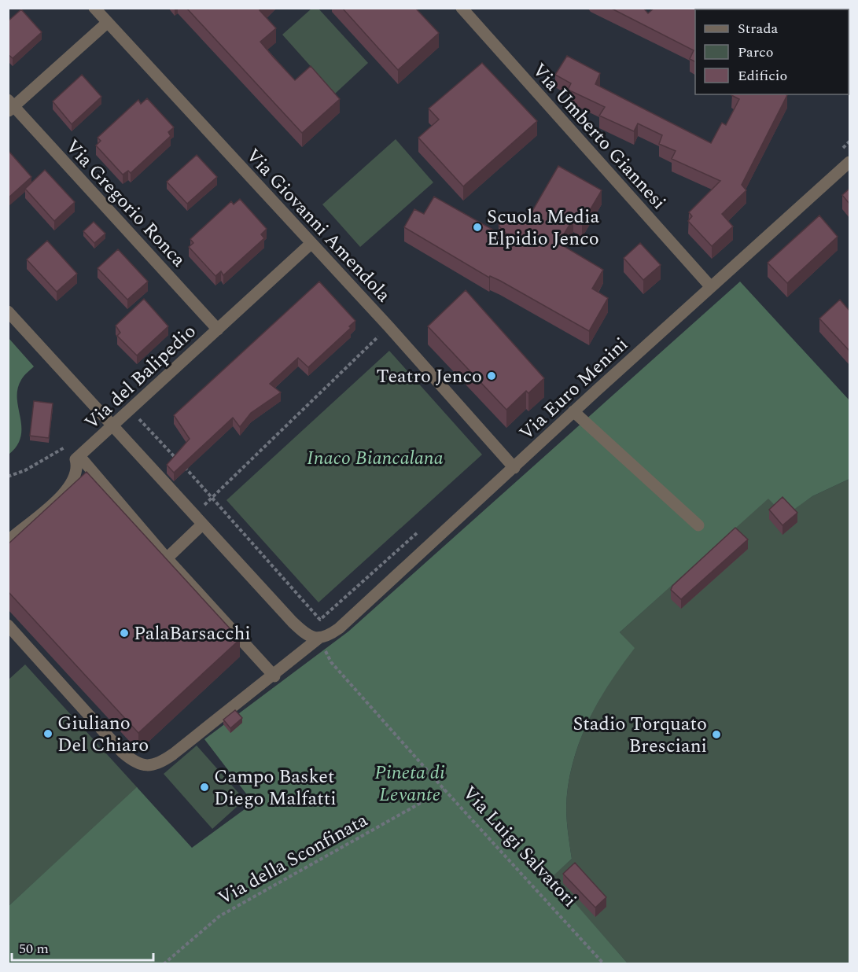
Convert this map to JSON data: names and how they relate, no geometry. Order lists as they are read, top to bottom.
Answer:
{
  "streets": {
    "street": [
      "Via Umberto Giannesi",
      "Via Gregorio Ronca",
      "Via Giovanni Amendola",
      "Via del Balipedio",
      "Via Euro Menini"
    ],
    "path": ["Via Luigi Salvatori", "Via della Sconfinata"]
  },
  "crossings": [
    ["Via Umberto Giannesi", "Via Euro Menini"],
    ["Via Gregorio Ronca", "Via del Balipedio"],
    ["Via Giovanni Amendola", "Via del Balipedio"],
    ["Via Giovanni Amendola", "Via Euro Menini"],
    ["Via Euro Menini", "Via Luigi Salvatori"],
    ["Via Luigi Salvatori", "Via della Sconfinata"]
  ],
  "parks": ["Inaco Biancalana", "Pineta di Levante"],
  "places": [
    "Scuola Media Elpidio Jenco",
    "Teatro Jenco",
    "PalaBarsacchi",
    "Giuliano Del Chiaro",
    "Stadio Torquato Bresciani",
    "Campo Basket Diego Malfatti"
  ],
  "legend": ["Strada", "Parco", "Edificio"],
  "scale_bar": "50 m"
}
